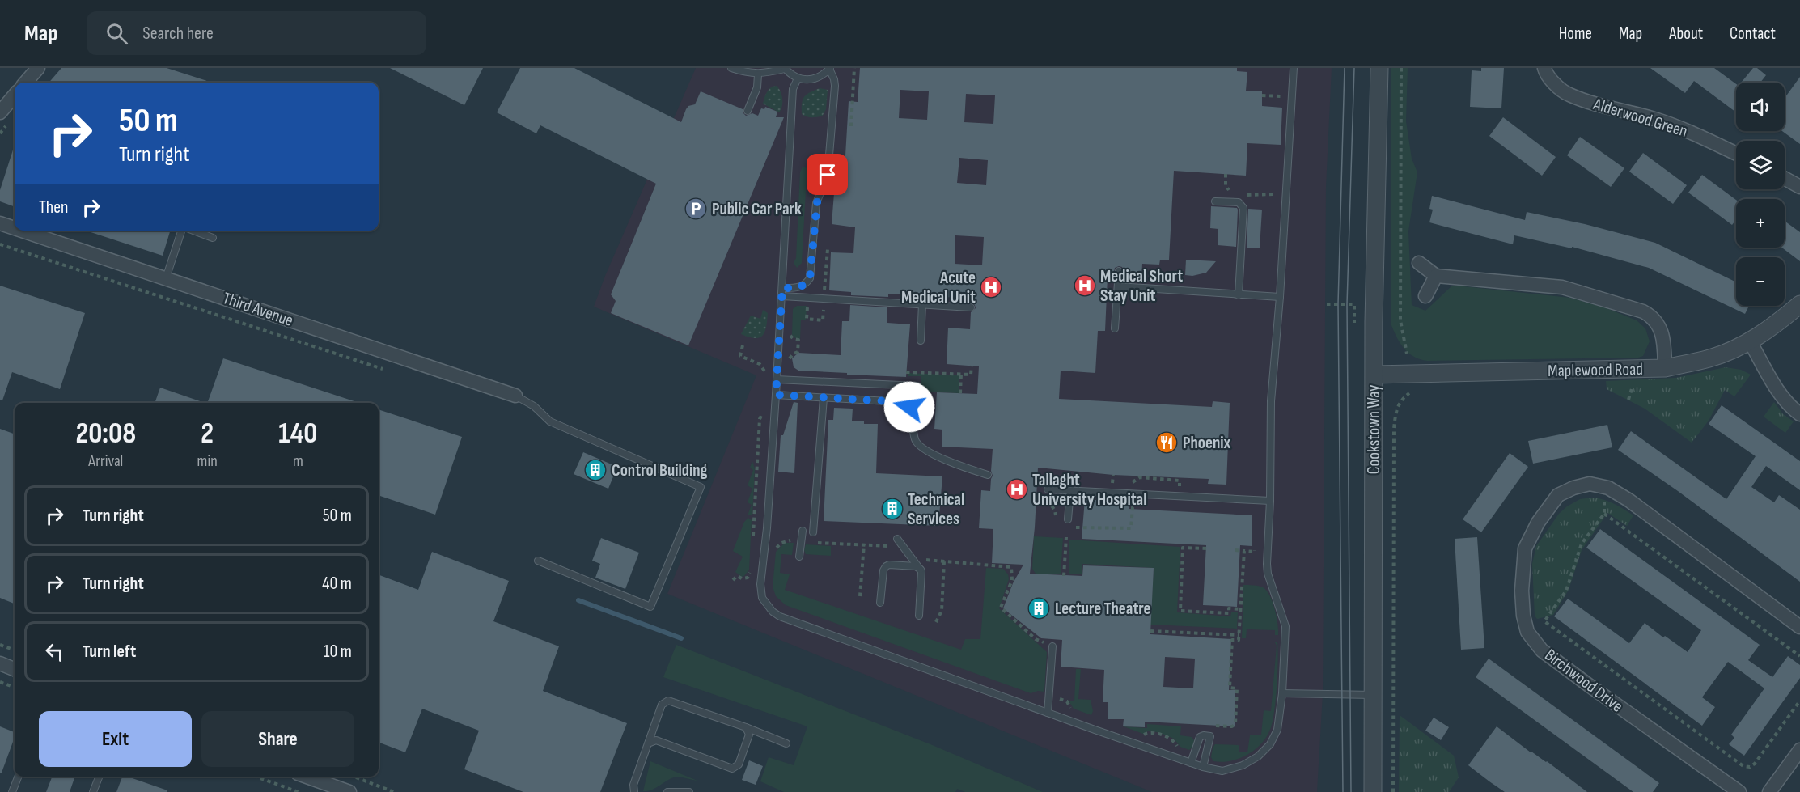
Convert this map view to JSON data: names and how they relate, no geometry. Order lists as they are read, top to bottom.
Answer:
{
  "streets": {
    "street": [
      "Alderwood Green",
      "Third Avenue",
      "Maplewood Road",
      "Cookstown Way",
      "Birchwood Drive"
    ]
  },
  "crossings": [
    ["Maplewood Road", "Cookstown Way"]
  ],
  "places": {
    "parking": ["Public Car Park"],
    "hospital": ["Medical Short Stay Unit", "Acute Medical Unit", "Tallaght University Hospital"],
    "restaurant": ["Phoenix"],
    "building": ["Control Building", "Technical Services", "Lecture Theatre"]
  },
  "page": {
    "header": "Map",
    "search": "Search here",
    "nav": [
      "Home",
      "Map",
      "About",
      "Contact"
    ],
    "map_buttons": ["+", "−"],
    "turn": ["50 m", "Turn right"],
    "then": "Then",
    "eta": [
      "20:08",
      "Arrival",
      "2",
      "min",
      "140",
      "m"
    ],
    "list": [
      {
        "name": "Turn right",
        "value": "50 m"
      },
      {
        "name": "Turn right",
        "value": "40 m"
      },
      {
        "name": "Turn left",
        "value": "10 m"
      }
    ],
    "buttons": ["Exit", "Share"]
  }
}
